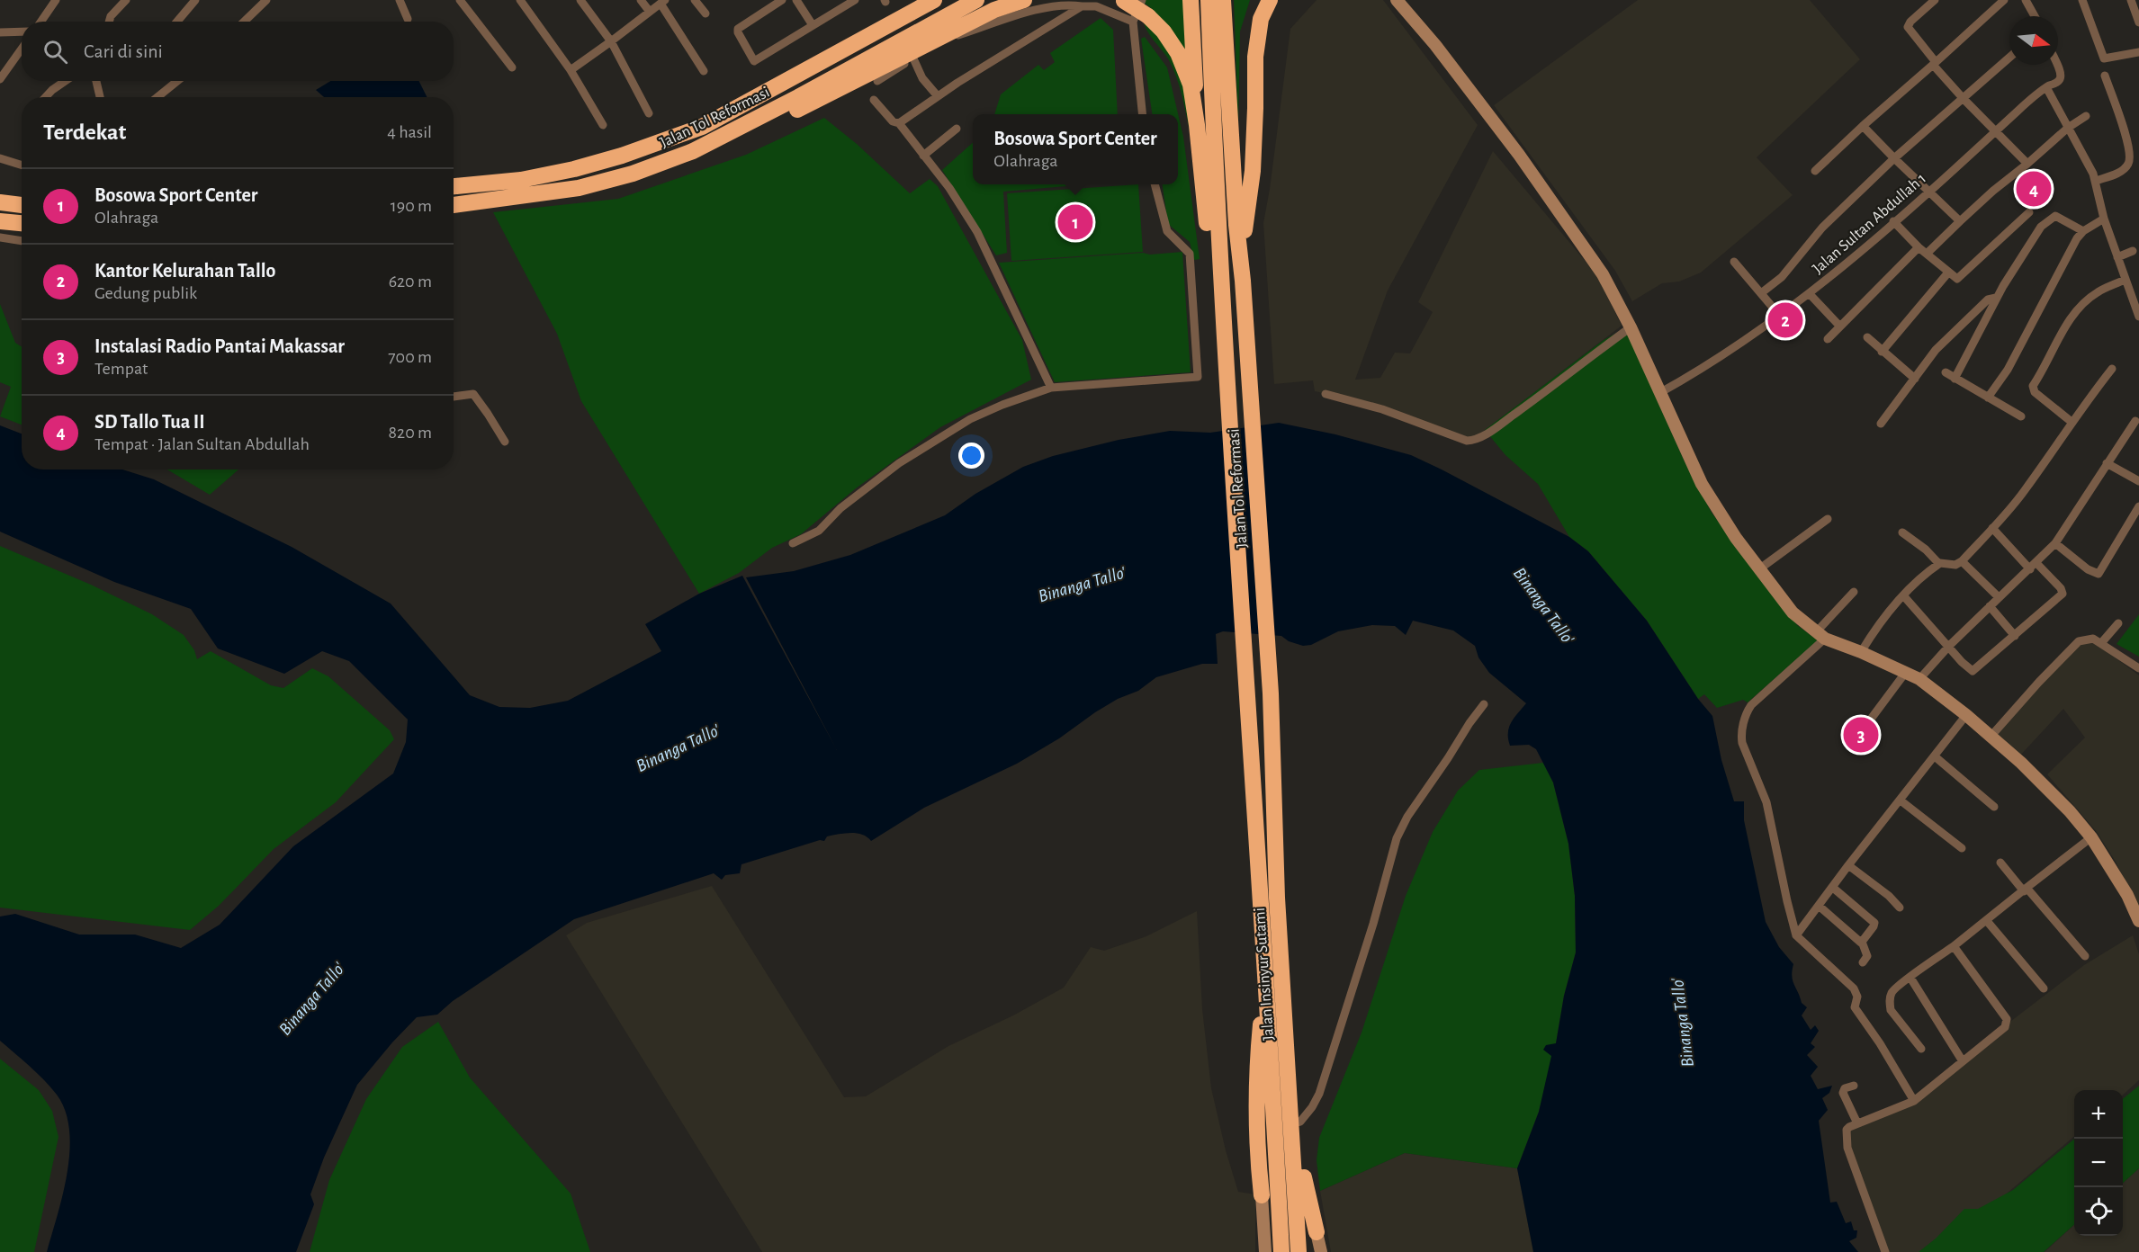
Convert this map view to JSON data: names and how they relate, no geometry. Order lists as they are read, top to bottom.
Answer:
{
  "streets": {
    "highway": ["Jalan Tol Reformasi", "Jalan Insinyur Sutami"],
    "street": ["Jalan Sultan Abdullah 1"]
  },
  "crossings": [
    ["Jalan Tol Reformasi", "Jalan Insinyur Sutami"]
  ],
  "water": ["Binanga Tallo'"],
  "north": "right",
  "page": {
    "search": "Cari di sini",
    "heading": ["Terdekat", "4 hasil"],
    "popup": ["Bosowa Sport Center", "Olahraga"],
    "list": [
      {
        "mark": "1",
        "name": "Bosowa Sport Center",
        "note": "Olahraga",
        "value": "190 m"
      },
      {
        "mark": "2",
        "name": "Kantor Kelurahan Tallo",
        "note": "Gedung publik",
        "value": "620 m"
      },
      {
        "mark": "3",
        "name": "Instalasi Radio Pantai Makassar",
        "note": "Tempat",
        "value": "700 m"
      },
      {
        "mark": "4",
        "name": "SD Tallo Tua II",
        "note": "Tempat · Jalan Sultan Abdullah",
        "value": "820 m"
      }
    ],
    "pins": [
      "4",
      "1",
      "2",
      "3"
    ],
    "map_buttons": ["+", "−"]
  }
}
